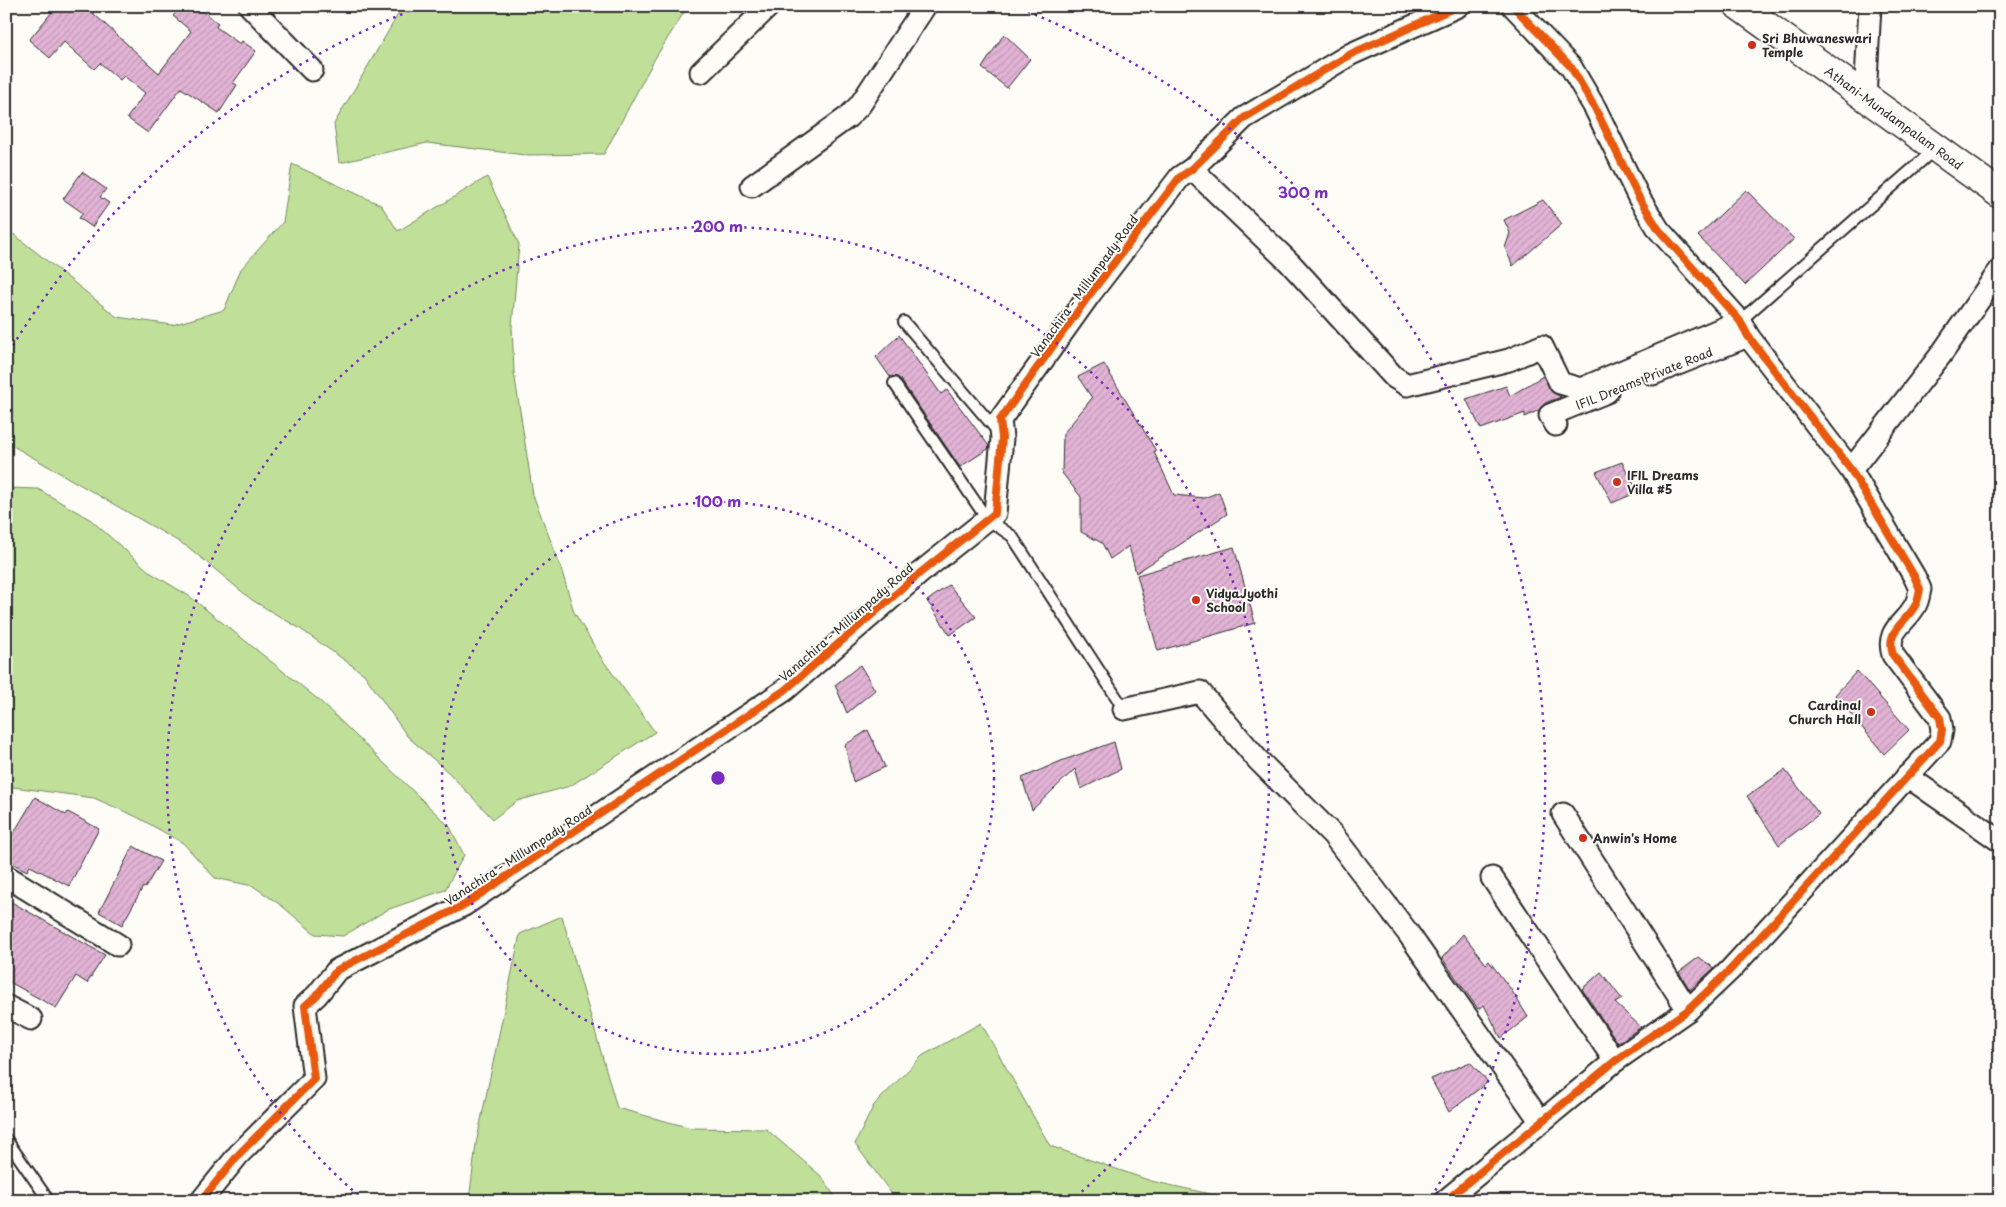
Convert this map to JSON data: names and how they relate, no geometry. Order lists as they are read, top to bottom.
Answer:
{
  "streets": {
    "street": ["Athani-Mundampalam Road", "Vanachira - Millumpady Road", "IFIL Dreams Private Road"]
  },
  "places": [
    "Sri Bhuwaneswari Temple",
    "IFIL Dreams Villa #5",
    "VidyaJyothi School",
    "Cardinal Church Hall",
    "Anwin's Home"
  ],
  "rings": ["300 m", "200 m", "100 m"]
}
